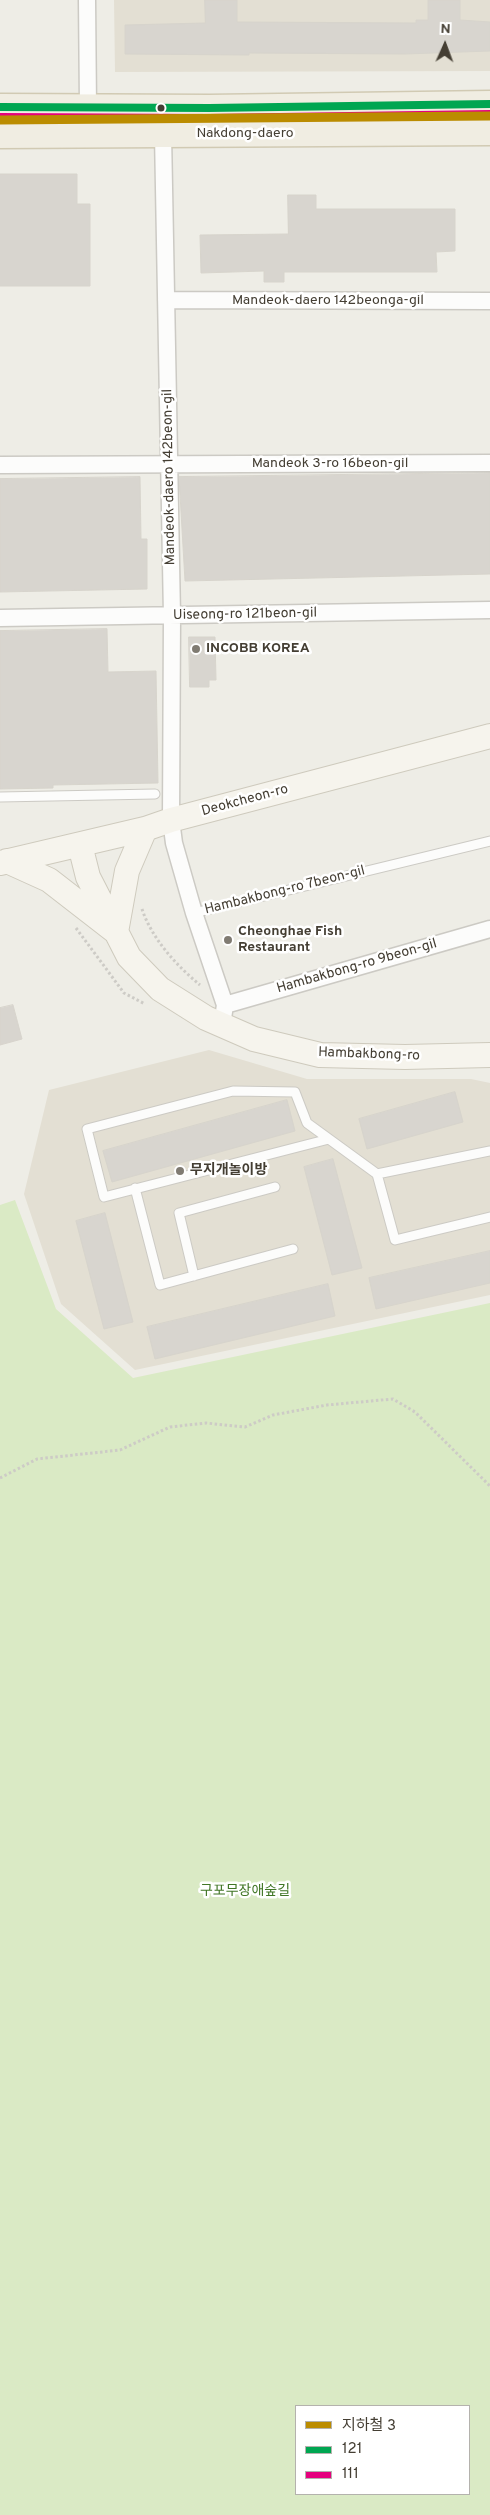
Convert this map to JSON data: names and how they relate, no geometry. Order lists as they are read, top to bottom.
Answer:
{
  "streets": {
    "main road": ["Nakdong-daero", "Deokcheon-ro", "Hambakbong-ro"],
    "street": [
      "Mandeok-daero 142beonga-gil",
      "Mandeok 3-ro 16beon-gil",
      "Mandeok-daero 142beon-gil",
      "Uiseong-ro 121beon-gil",
      "Hambakbong-ro 7beon-gil",
      "Hambakbong-ro 9beon-gil"
    ]
  },
  "crossings": [
    ["Nakdong-daero", "Mandeok-daero 142beon-gil"],
    ["Mandeok-daero 142beonga-gil", "Mandeok-daero 142beon-gil"],
    ["Mandeok 3-ro 16beon-gil", "Mandeok-daero 142beon-gil"],
    ["Mandeok-daero 142beon-gil", "Uiseong-ro 121beon-gil"],
    ["Mandeok-daero 142beon-gil", "Deokcheon-ro"],
    ["Mandeok-daero 142beon-gil", "Hambakbong-ro 7beon-gil"],
    ["Deokcheon-ro", "Hambakbong-ro"],
    ["Hambakbong-ro 7beon-gil", "Hambakbong-ro 9beon-gil"],
    ["Hambakbong-ro 7beon-gil", "Hambakbong-ro"],
    ["Hambakbong-ro 9beon-gil", "Hambakbong-ro"]
  ],
  "parks": ["구포무장애숲길"],
  "places": ["INCOBB KOREA", "Cheonghae Fish Restaurant", "무지개놀이방"],
  "lines": ["transit line 121", "transit line 111", "metro line 3"],
  "legend": ["지하철 3", "121", "111"],
  "north": "top"
}
